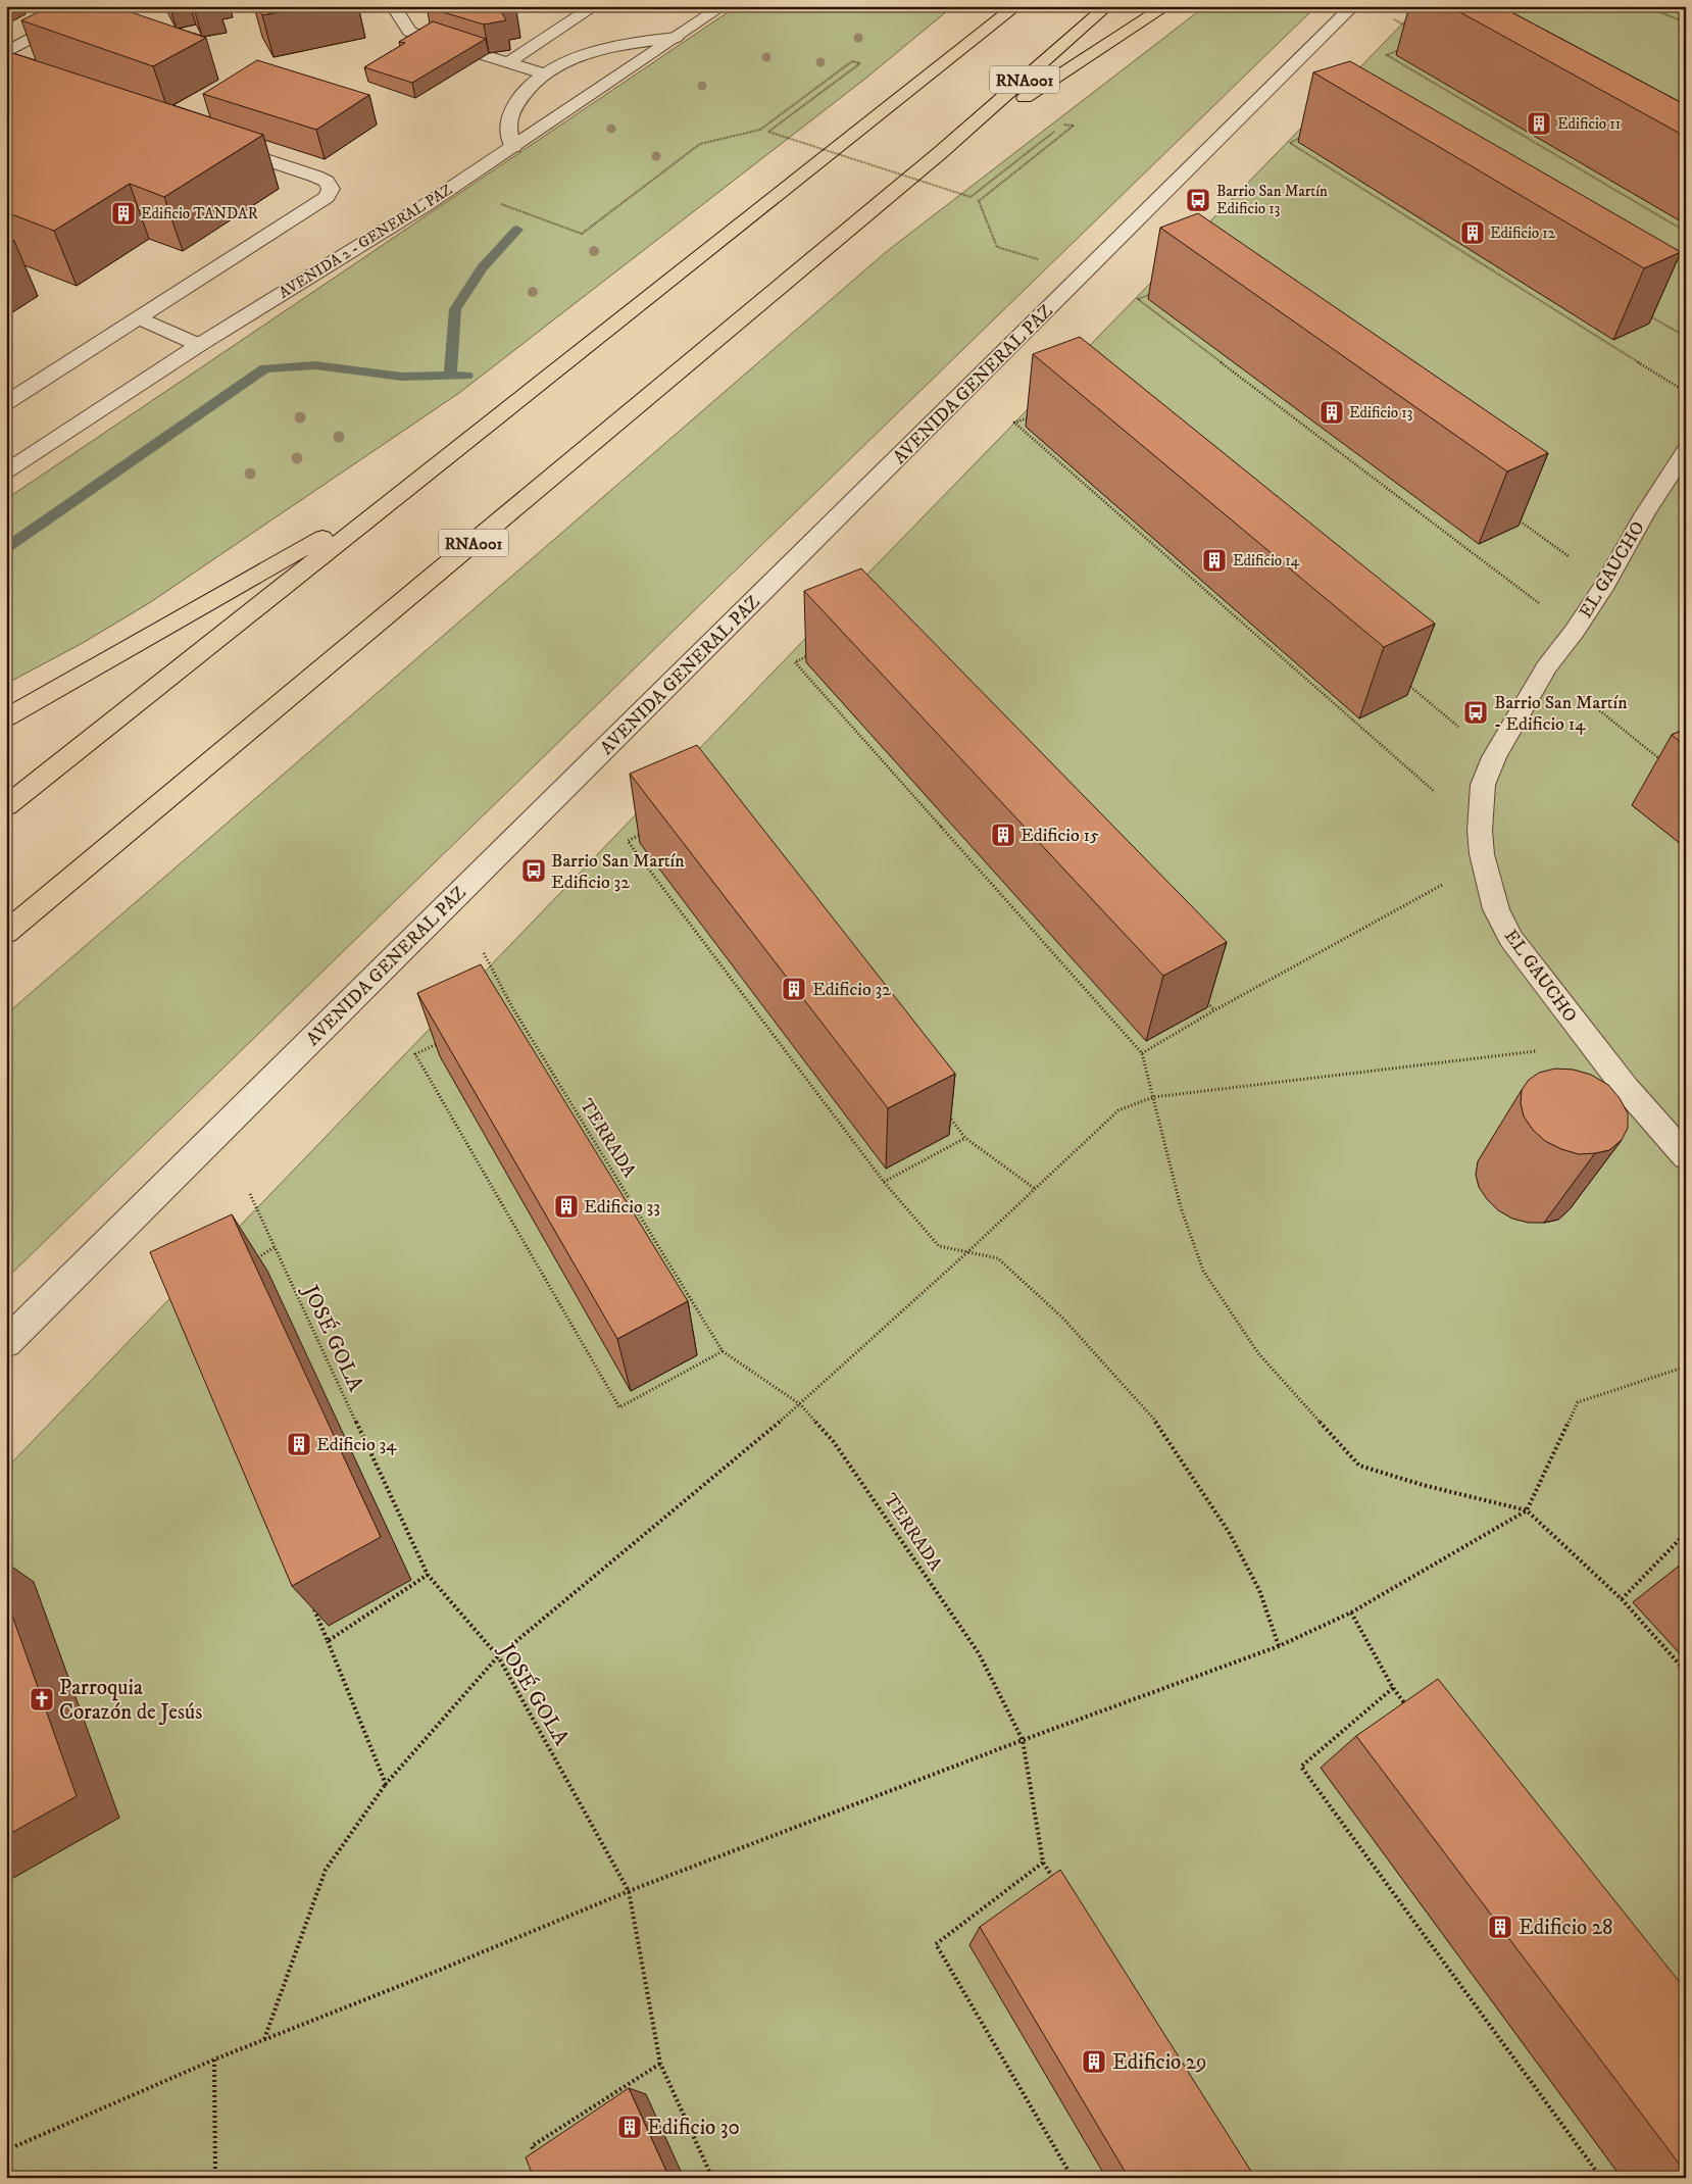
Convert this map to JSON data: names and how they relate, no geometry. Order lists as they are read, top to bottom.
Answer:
{
  "streets": {
    "highway": ["RNA001"],
    "street": ["AVENIDA 2 - GENERAL PAZ", "AVENIDA GENERAL PAZ", "EL GAUCHO"],
    "path": ["TERRADA", "JOSÉ GOLA"]
  },
  "places": {
    "building": [
      "Edificio 11",
      "Edificio TANDAR",
      "Edificio 12",
      "Edificio 13",
      "Edificio 14",
      "Edificio 15",
      "Edificio 32",
      "Edificio 33",
      "Edificio 34",
      "Edificio 28",
      "Edificio 29",
      "Edificio 30"
    ],
    "bus stop": ["Barrio San Martín Edificio 13", "Barrio San Martín - Edificio 14", "Barrio San Martín Edificio 32"],
    "church": ["Parroquia Corazón de Jesús"]
  }
}
